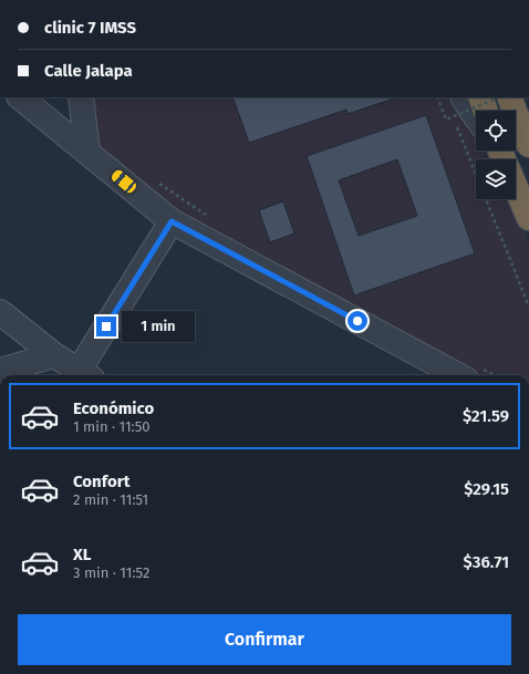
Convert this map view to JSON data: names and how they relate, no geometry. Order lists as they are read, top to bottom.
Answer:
{
  "page": {
    "banner": ["clinic 7 IMSS", "Calle Jalapa"],
    "bubble": "1 min",
    "list": [
      {
        "name": "Económico",
        "note": "1 min · 11:50",
        "value": "$21.59"
      },
      {
        "name": "Confort",
        "note": "2 min · 11:51",
        "value": "$29.15"
      },
      {
        "name": "XL",
        "note": "3 min · 11:52",
        "value": "$36.71"
      }
    ],
    "buttons": "Confirmar"
  }
}
